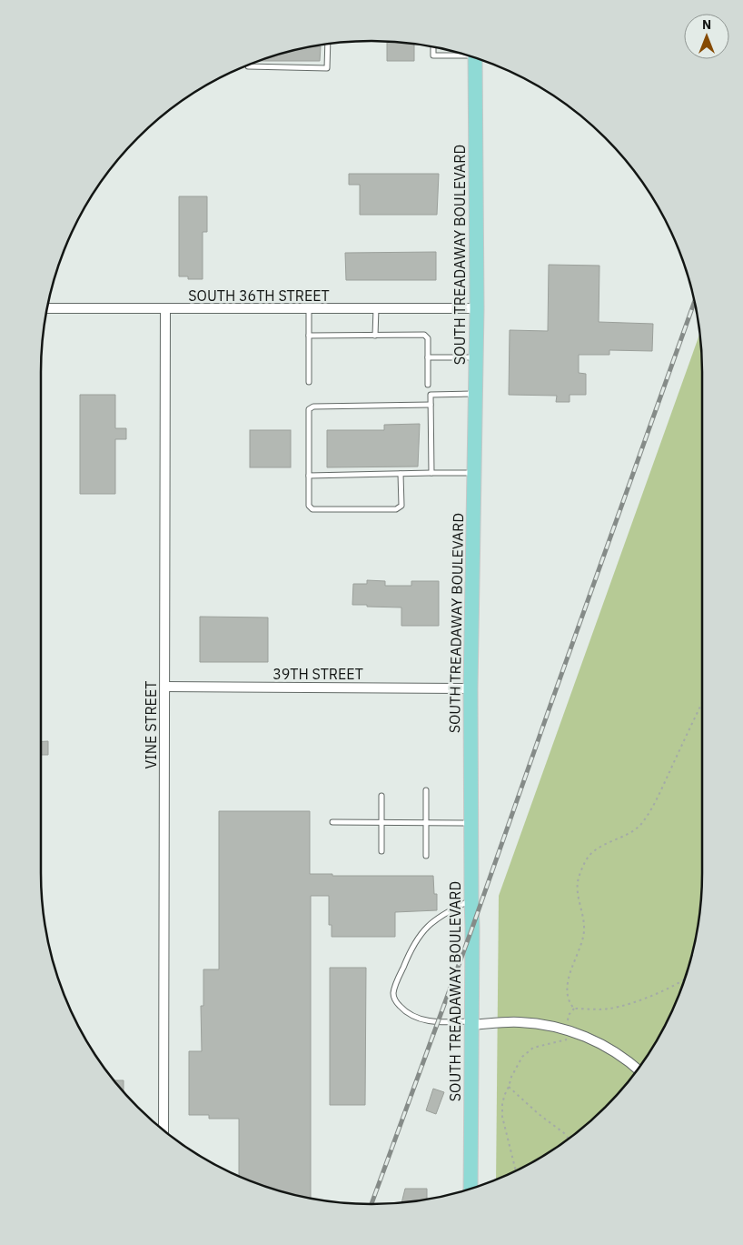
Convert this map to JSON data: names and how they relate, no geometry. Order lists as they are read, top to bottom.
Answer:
{
  "streets": {
    "main road": ["SOUTH TREADAWAY BOULEVARD"],
    "street": ["SOUTH 36TH STREET", "39TH STREET", "VINE STREET"]
  },
  "crossings": [
    ["SOUTH TREADAWAY BOULEVARD", "SOUTH 36TH STREET"],
    ["SOUTH TREADAWAY BOULEVARD", "39TH STREET"],
    ["SOUTH 36TH STREET", "VINE STREET"],
    ["39TH STREET", "VINE STREET"]
  ],
  "north": "top"
}
